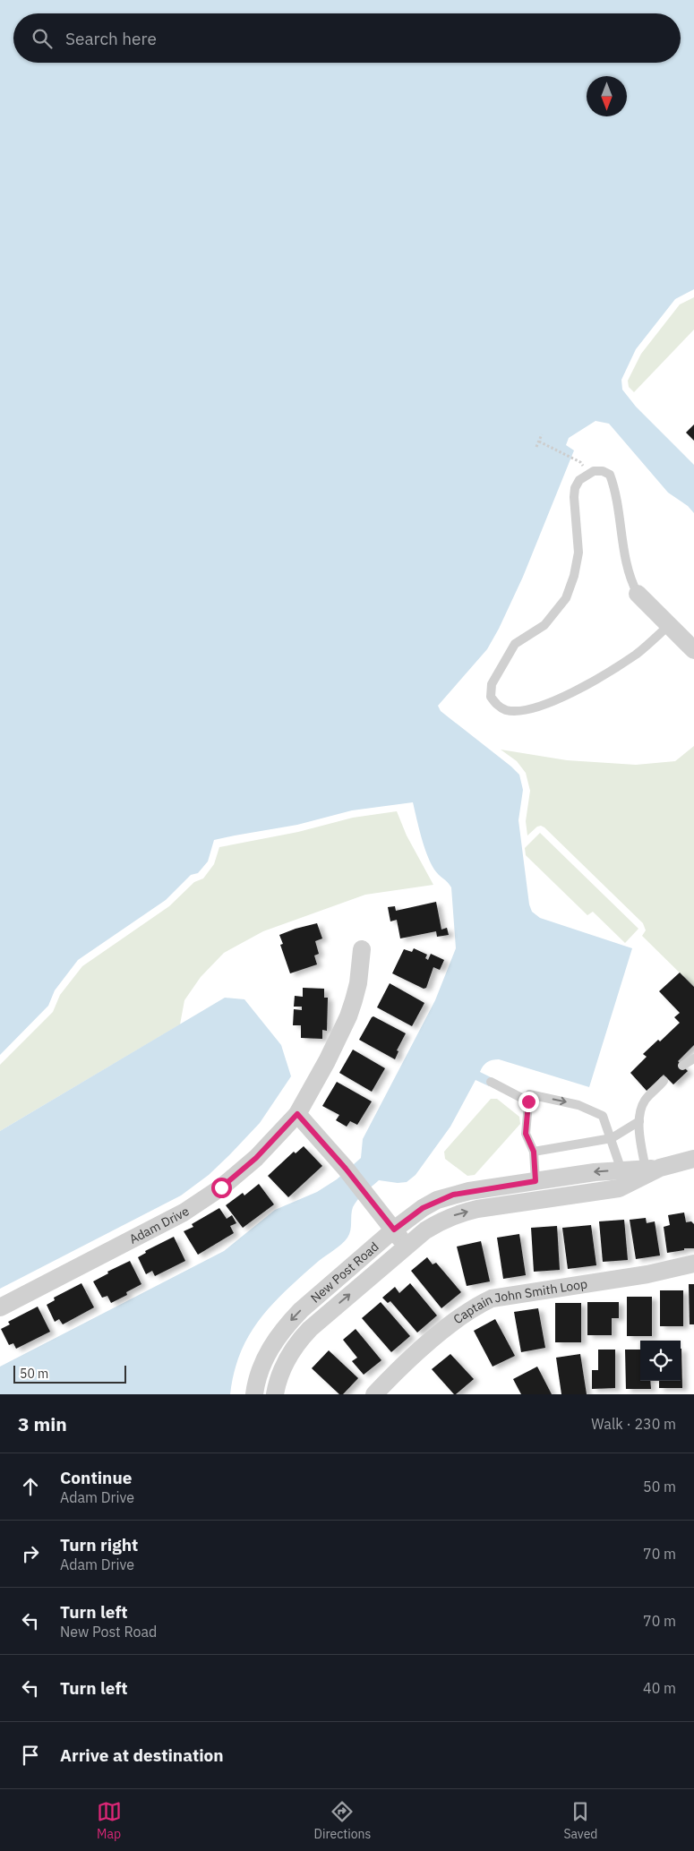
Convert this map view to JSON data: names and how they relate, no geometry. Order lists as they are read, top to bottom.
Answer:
{
  "streets": {
    "street": ["Adam Drive", "New Post Road", "Captain John Smith Loop"]
  },
  "scale_bar": "50 m",
  "north": "bottom",
  "page": {
    "search": "Search here",
    "scale": "50 m",
    "heading": ["3 min", "Walk · 230 m"],
    "list": [
      ["Continue", "Adam Drive", "50 m"],
      ["Turn right", "Adam Drive", "70 m"],
      ["Turn left", "New Post Road", "70 m"],
      ["Turn left", "40 m"],
      "Arrive at destination"
    ],
    "nav": ["Map", "Directions", "Saved"]
  }
}
